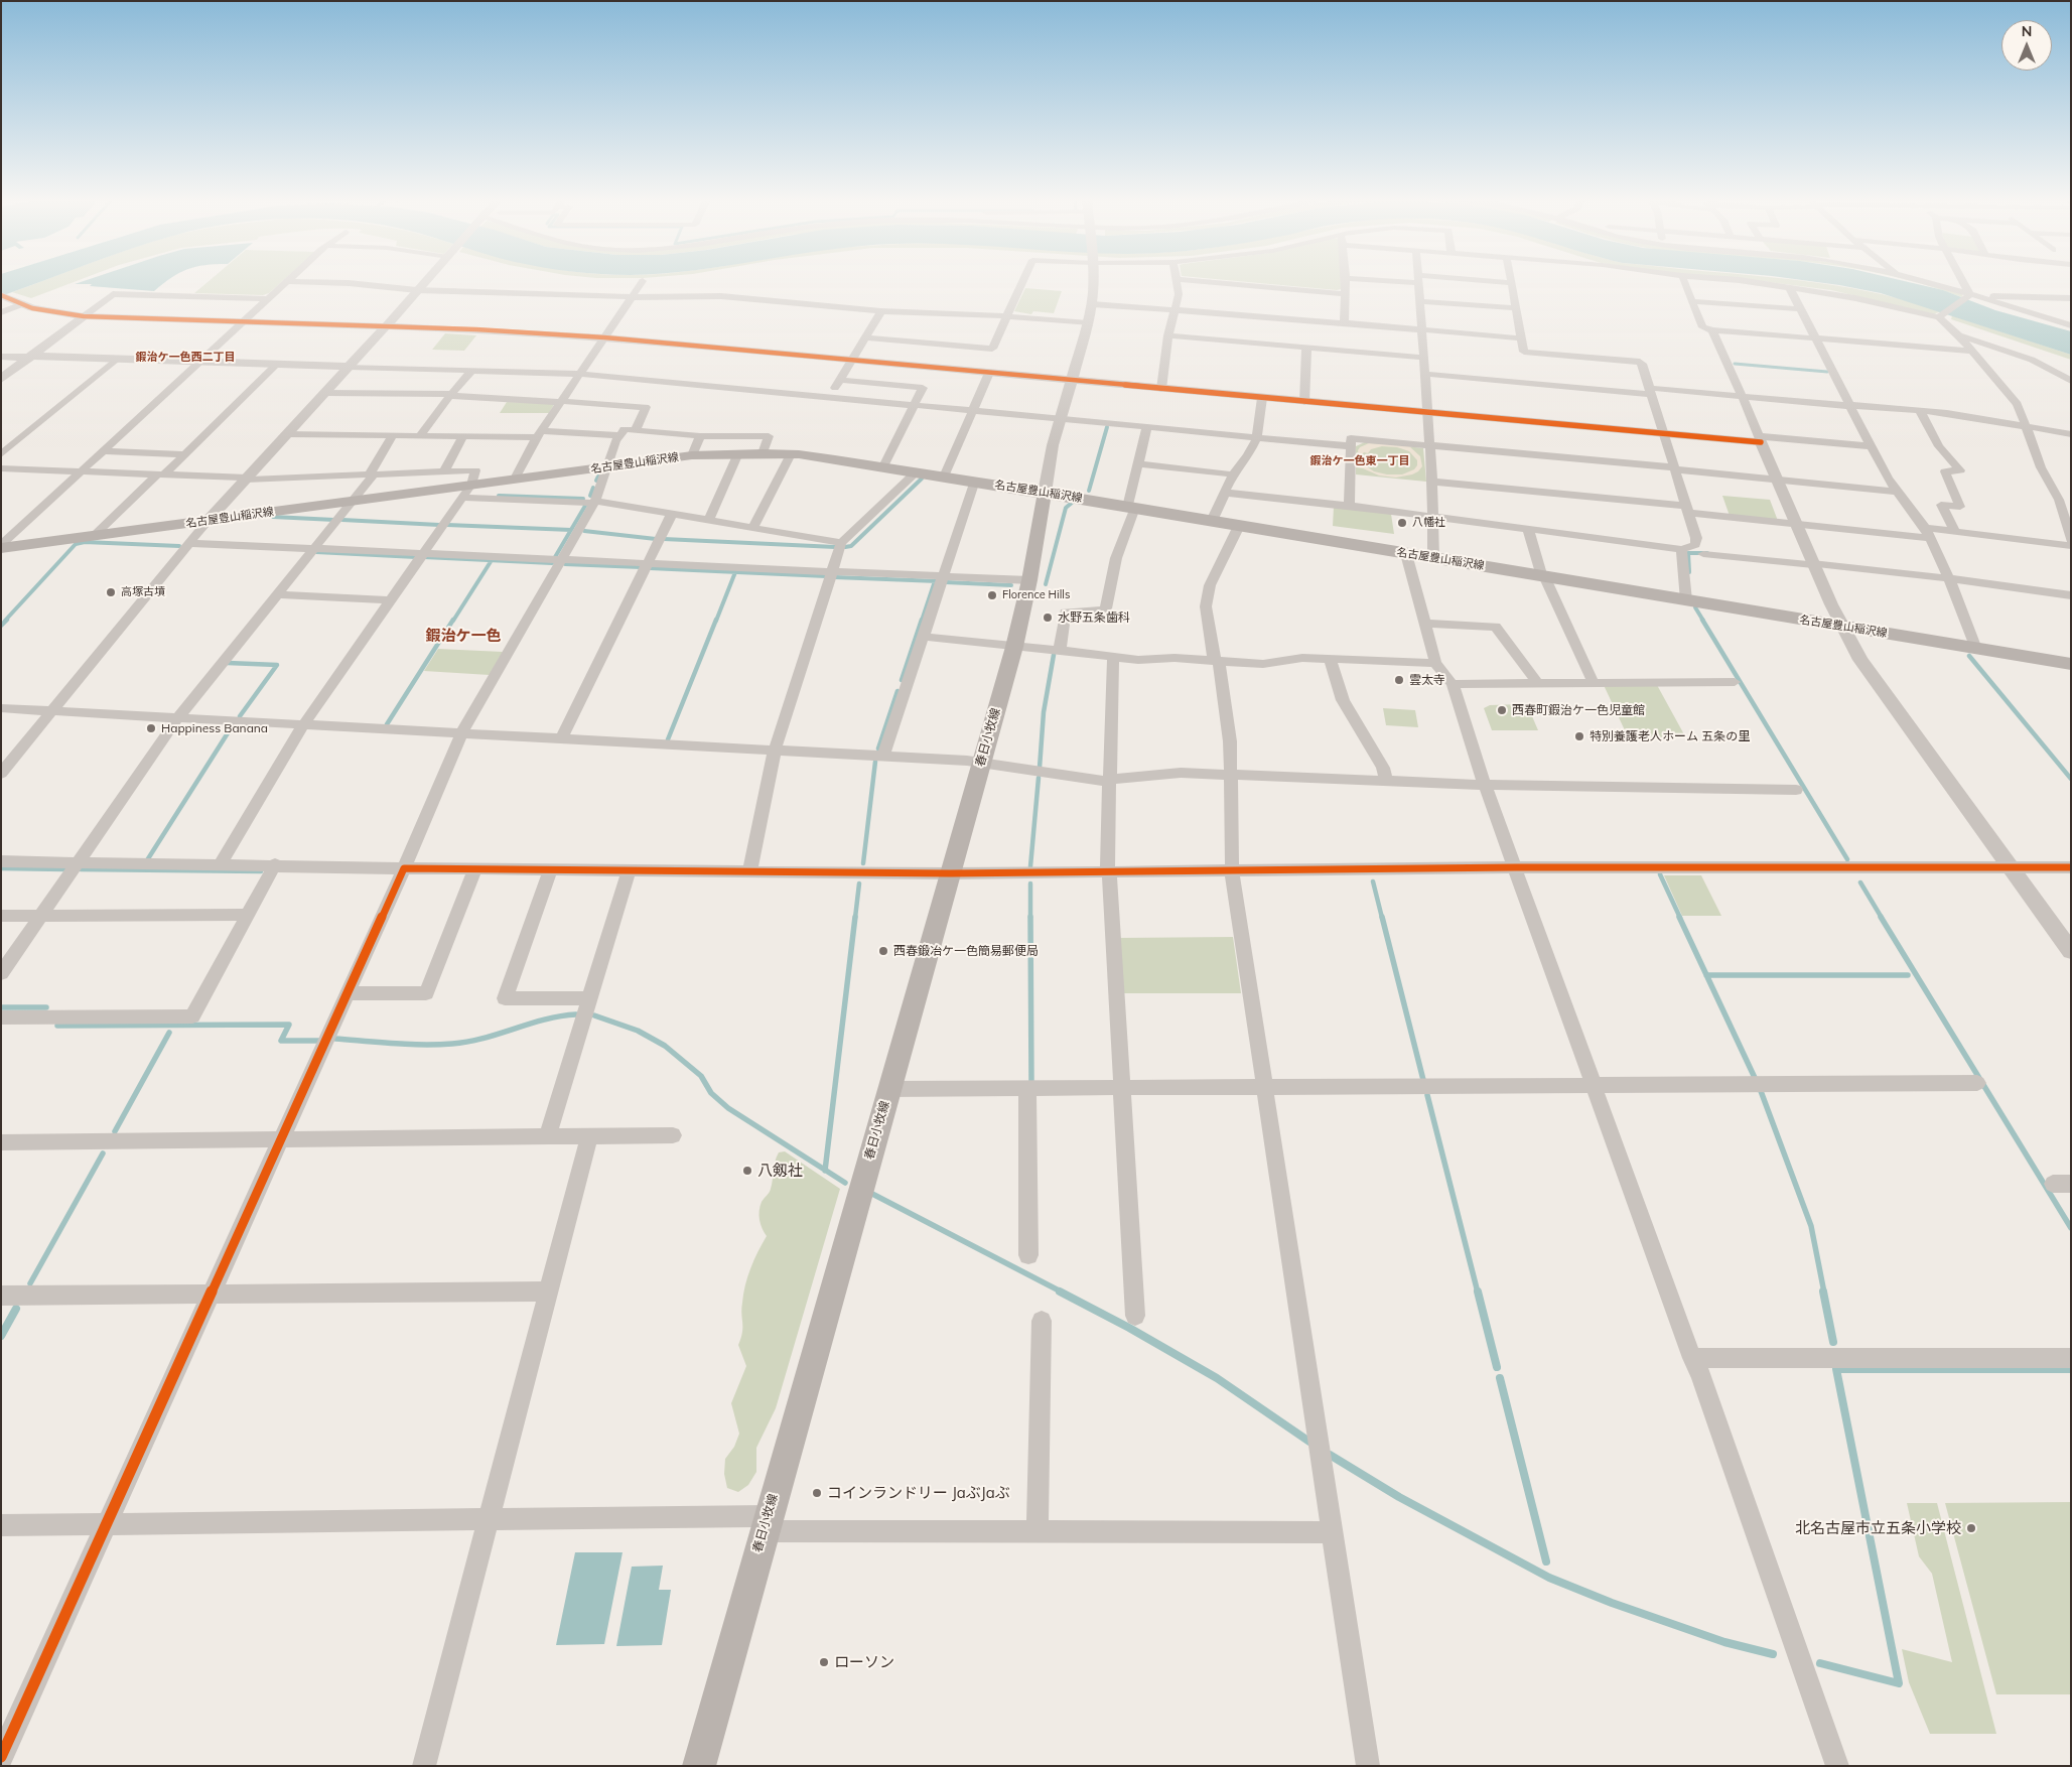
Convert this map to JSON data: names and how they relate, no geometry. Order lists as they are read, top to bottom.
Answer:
{
  "streets": {
    "main road": ["名古屋豊山稲沢線", "春日小牧線"]
  },
  "crossings": [
    ["名古屋豊山稲沢線", "春日小牧線"]
  ],
  "districts": ["鍜治ケ一色西二丁目", "鍜治ケ一色東一丁目", "鍜治ケ一色"],
  "places": [
    "八幡社",
    "高塚古墳",
    "Florence Hills",
    "水野五条歯科",
    "雲太寺",
    "西春町鍜治ケ一色児童館",
    "Happiness Banana",
    "特別養護老人ホーム 五条の里",
    "西春鍛冶ケ一色簡易郵便局",
    "八剱社",
    "コインランドリー JaぶJaぶ",
    "北名古屋市立五条小学校",
    "ローソン"
  ],
  "north": "top"
}
